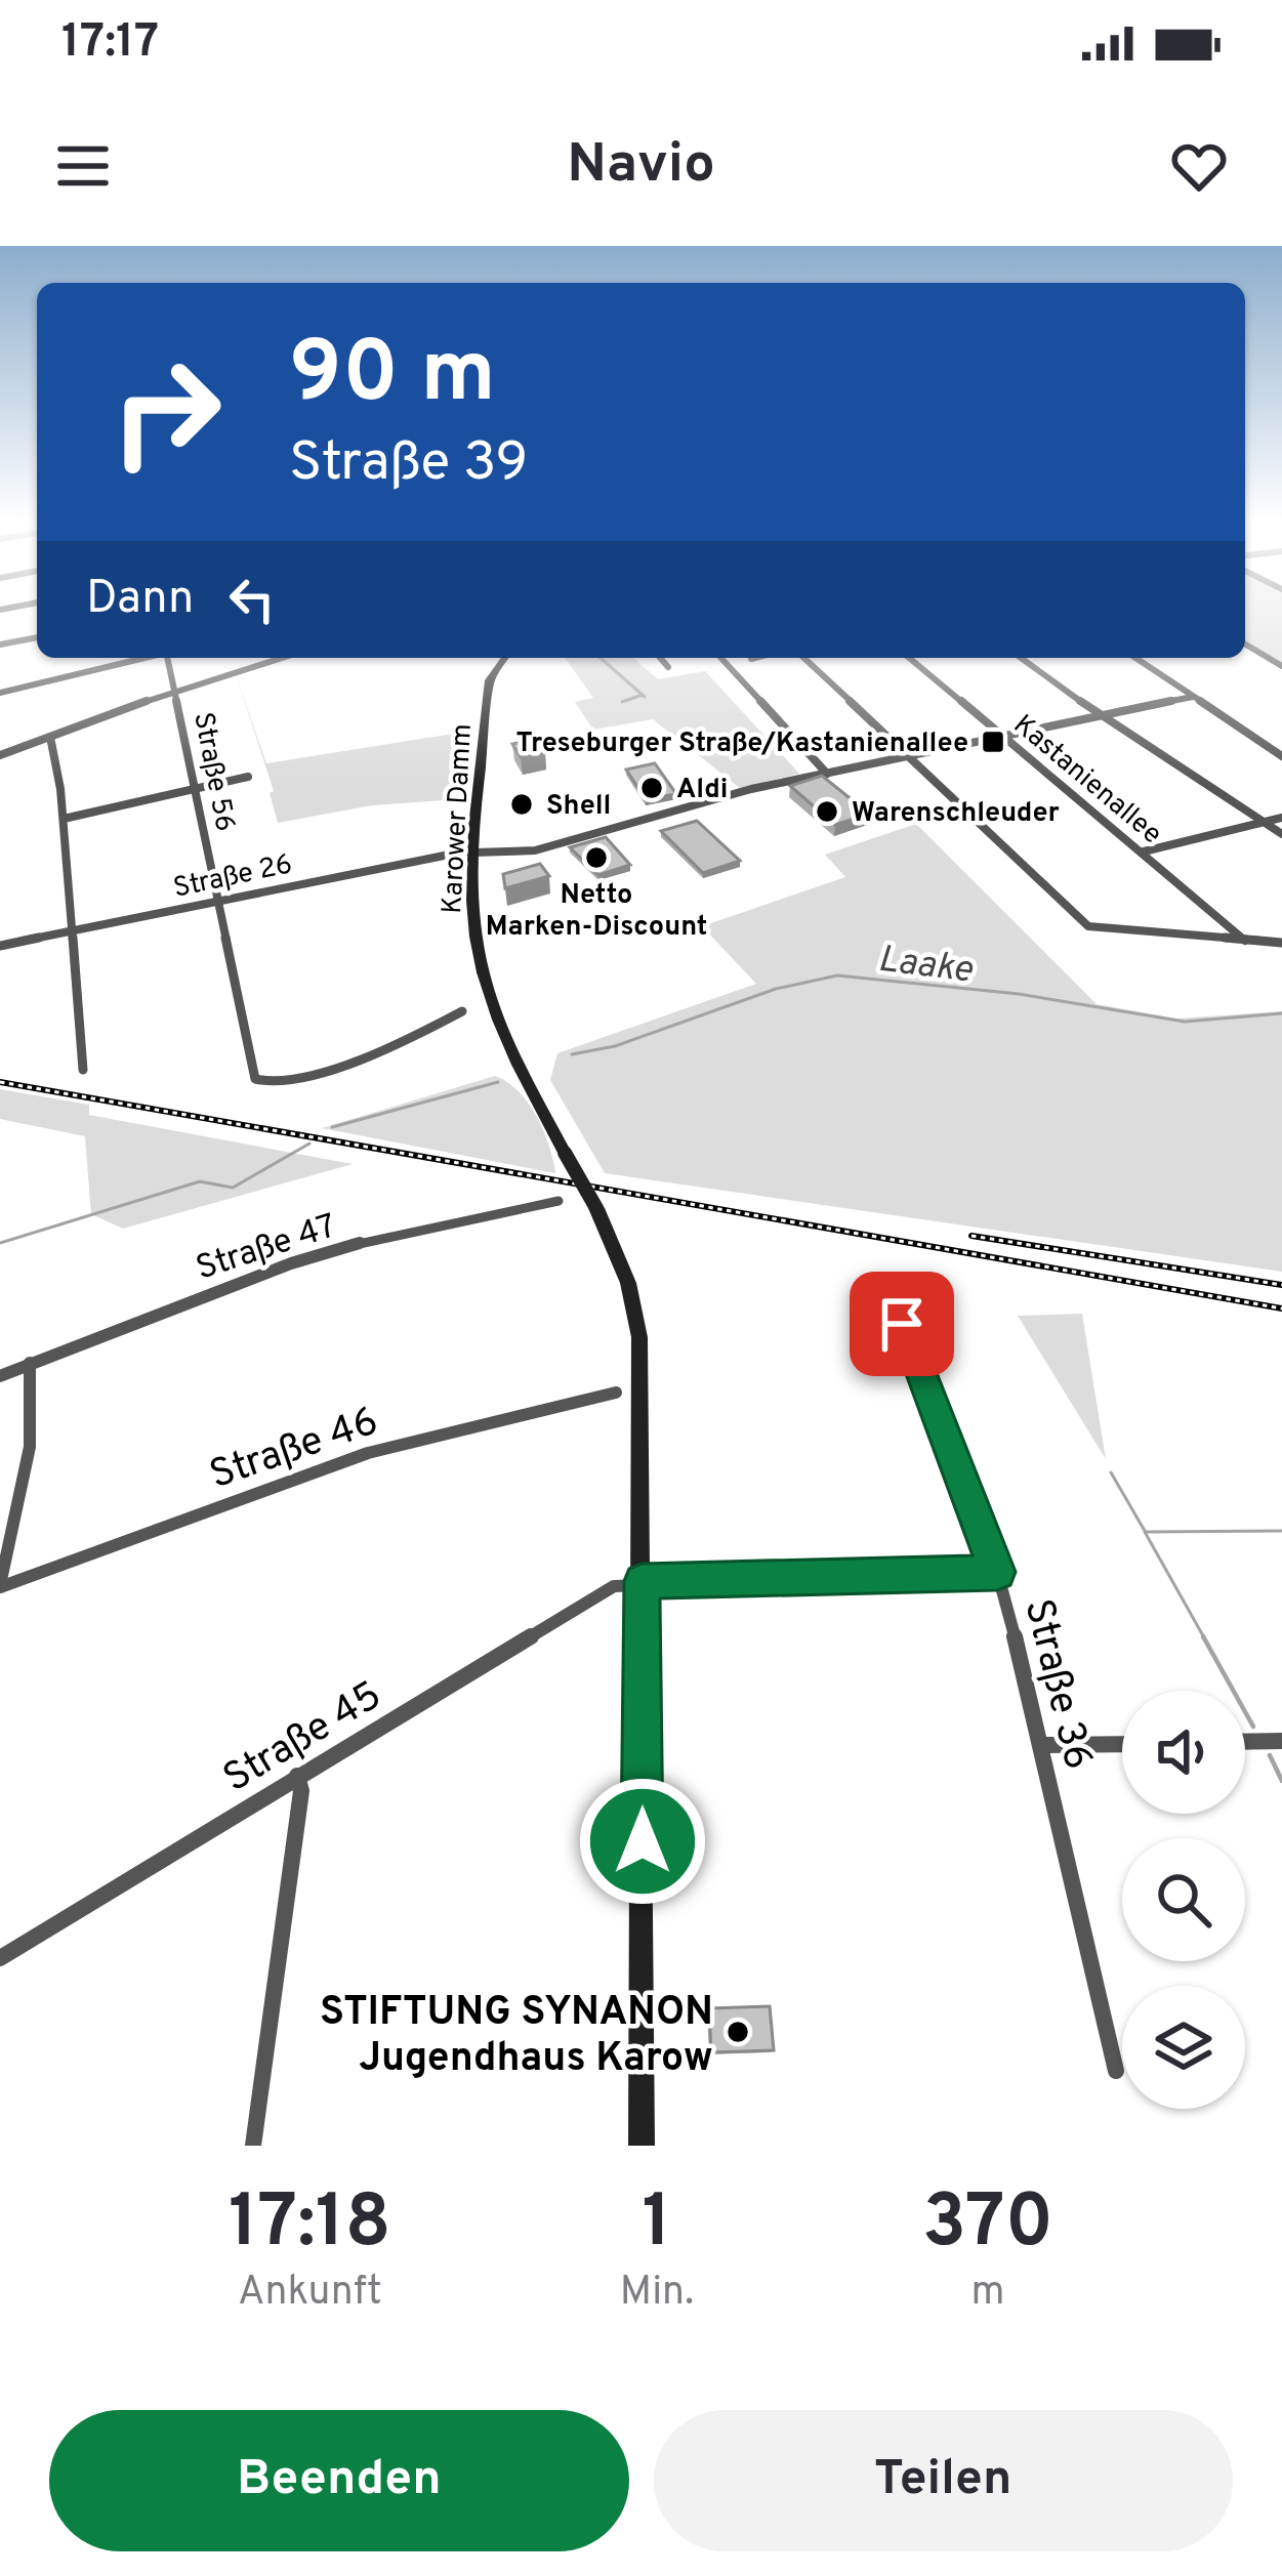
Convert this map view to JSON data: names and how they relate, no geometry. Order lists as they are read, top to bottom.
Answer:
{
  "streets": {
    "main road": ["Karower Damm"],
    "street": [
      "Straße 56",
      "Kastanienallee",
      "Straße 26",
      "Straße 47",
      "Straße 46",
      "Straße 36",
      "Straße 45"
    ]
  },
  "crossings": [
    ["Straße 56", "Straße 26"],
    ["Kastanienallee", "Straße 26"],
    ["Karower Damm", "Straße 26"],
    ["Karower Damm", "Straße 45"]
  ],
  "water": ["Laake"],
  "places": {
    "transit": ["Treseburger Straße/Kastanienallee"],
    "other": [
      "Aldi",
      "Shell",
      "Warenschleuder",
      "Netto Marken-Discount",
      "STIFTUNG SYNANON Jugendhaus Karow"
    ]
  },
  "page": {
    "status": "17:17",
    "header": "Navio",
    "turn": ["90 m", "Straße 39"],
    "then": "Dann",
    "eta": [
      "17:18",
      "Ankunft",
      "1",
      "Min.",
      "370",
      "m"
    ],
    "buttons": ["Beenden", "Teilen"]
  }
}
